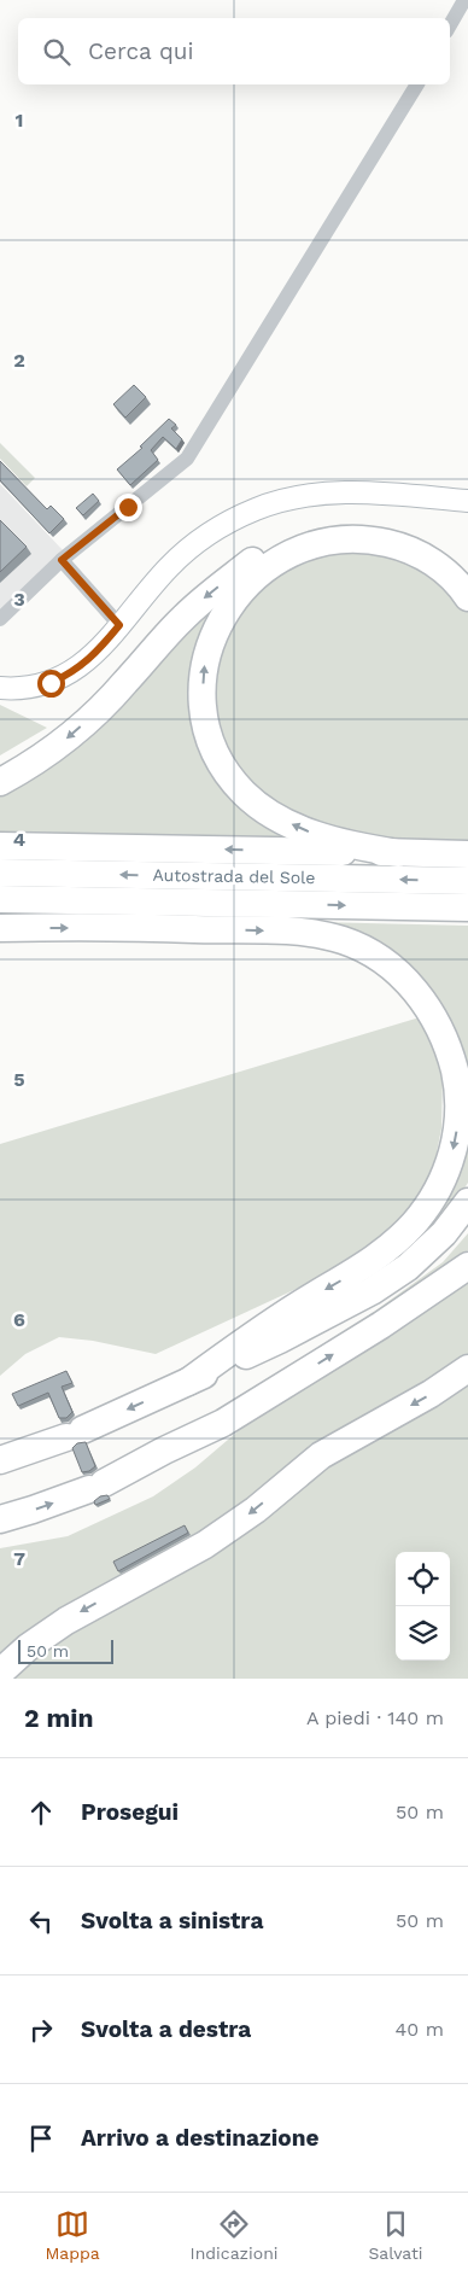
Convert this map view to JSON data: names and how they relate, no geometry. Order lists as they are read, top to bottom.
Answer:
{
  "streets": {
    "highway": ["Autostrada del Sole"]
  },
  "scale_bar": "50 m",
  "page": {
    "search": "Cerca qui",
    "scale": "50 m",
    "heading": ["2 min", "A piedi · 140 m"],
    "list": [
      ["Prosegui", "50 m"],
      ["Svolta a sinistra", "50 m"],
      ["Svolta a destra", "40 m"],
      "Arrivo a destinazione"
    ],
    "nav": ["Mappa", "Indicazioni", "Salvati"]
  },
  "grid": {
    "rows": [
      "1",
      "2",
      "3",
      "4",
      "5",
      "6",
      "7"
    ]
  }
}
